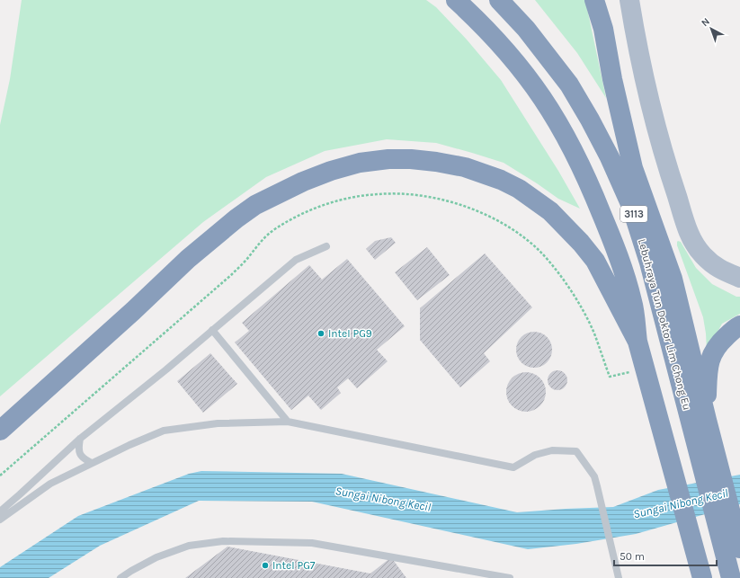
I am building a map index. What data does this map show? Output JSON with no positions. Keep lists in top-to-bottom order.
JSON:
{
  "streets": {
    "highway": ["3113", "Lebuhraya Tun Doktor Lim Chong Eu"]
  },
  "water": ["Sungai Nibong Kecil"],
  "places": ["Intel PG9", "Intel PG7"],
  "scale_bar": "50 m",
  "north": "top left"
}
